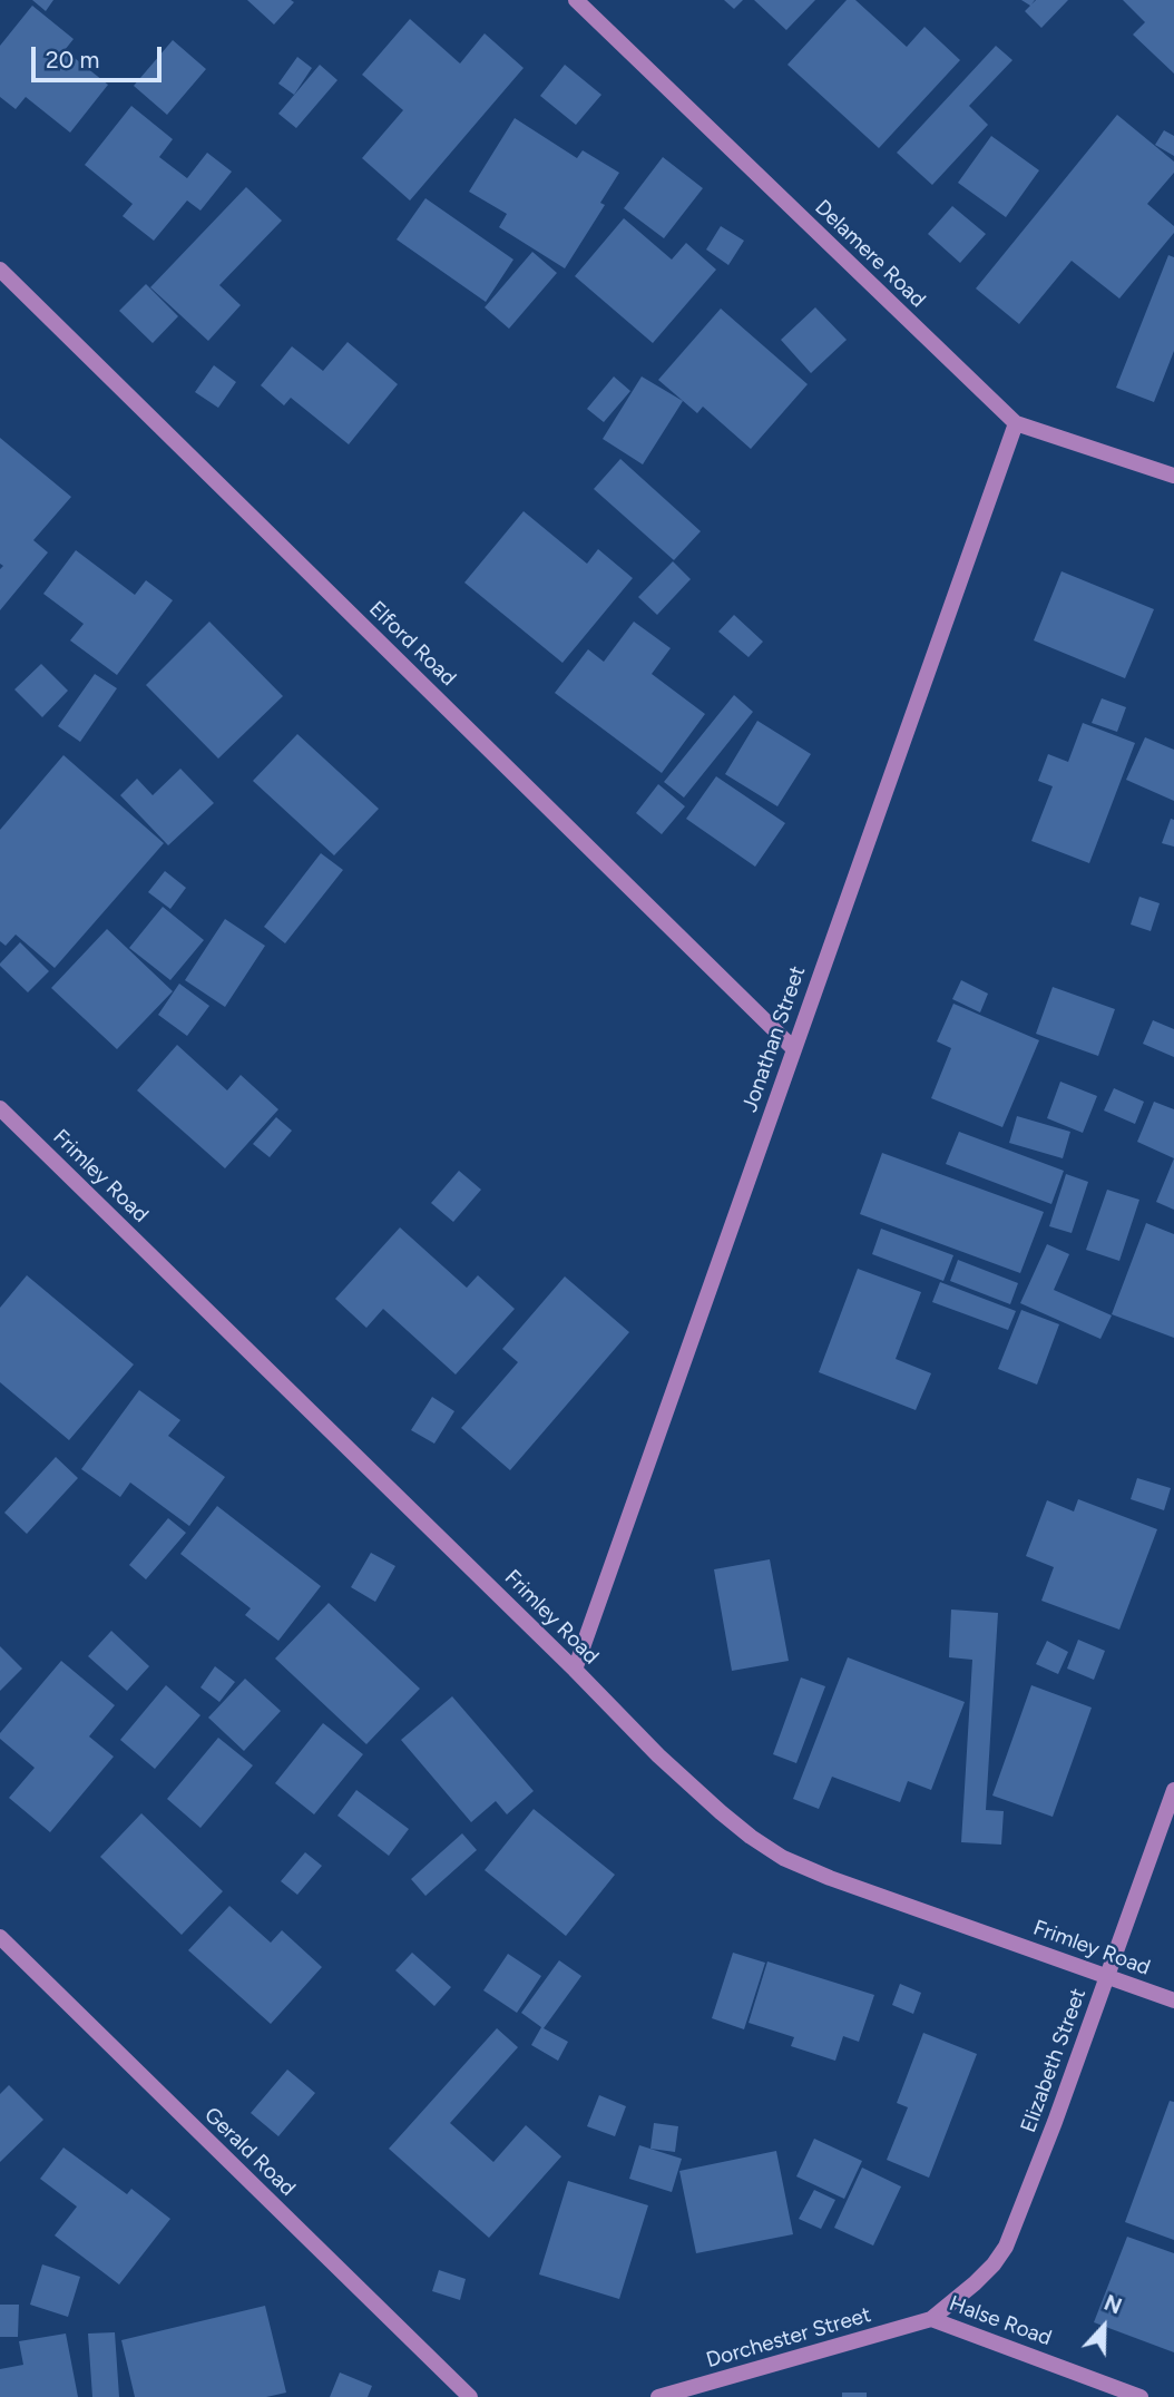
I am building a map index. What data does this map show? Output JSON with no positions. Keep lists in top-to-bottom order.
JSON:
{
  "streets": {
    "street": [
      "Delamere Road",
      "Elford Road",
      "Jonathan Street",
      "Frimley Road",
      "Elizabeth Street",
      "Gerald Road",
      "Halse Road",
      "Dorchester Street"
    ]
  },
  "crossings": [
    ["Delamere Road", "Jonathan Street"],
    ["Elford Road", "Jonathan Street"],
    ["Jonathan Street", "Frimley Road"],
    ["Frimley Road", "Elizabeth Street"],
    ["Elizabeth Street", "Halse Road"],
    ["Elizabeth Street", "Dorchester Street"],
    ["Halse Road", "Dorchester Street"]
  ],
  "scale_bar": "20 m",
  "north": "top"
}
